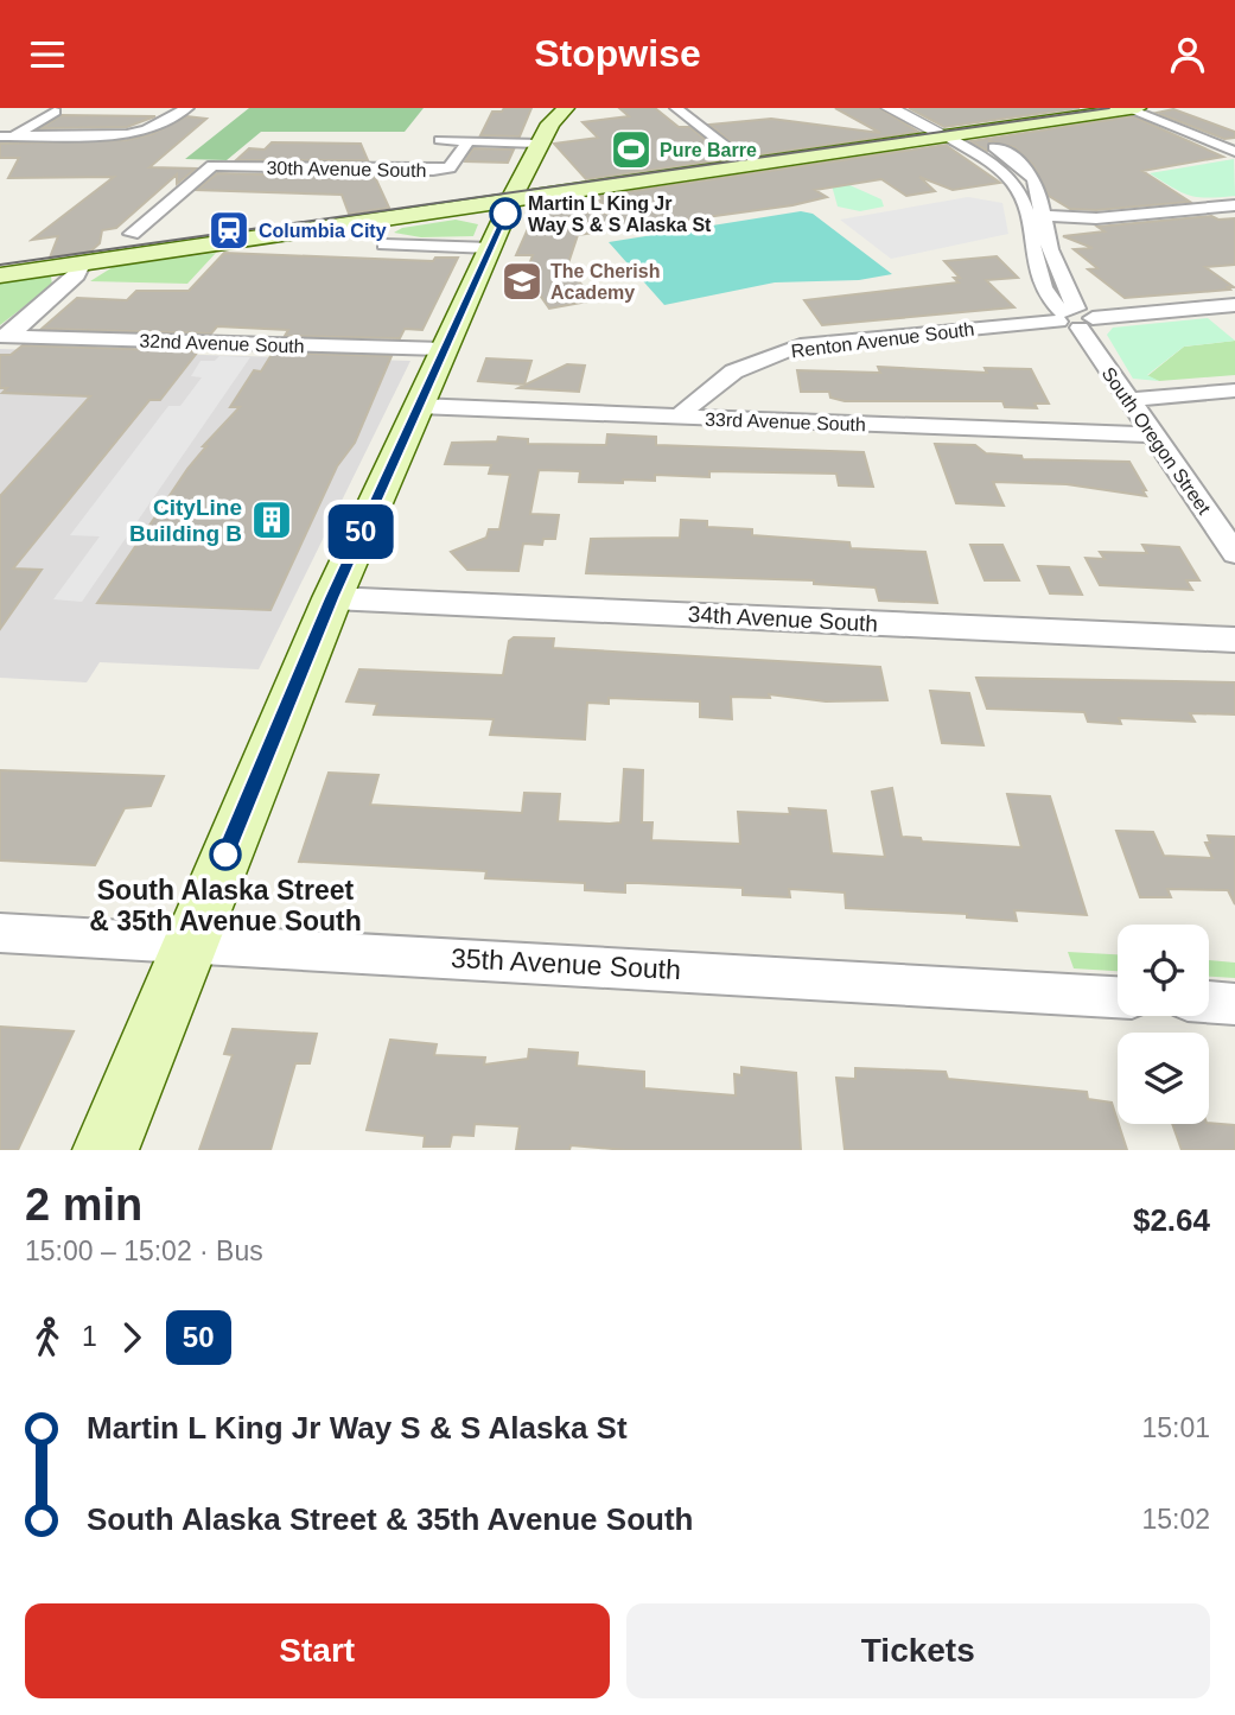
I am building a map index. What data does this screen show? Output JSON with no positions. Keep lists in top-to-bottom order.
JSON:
{
  "streets": {
    "street": [
      "30th Avenue South",
      "Renton Avenue South",
      "32nd Avenue South",
      "33rd Avenue South",
      "South Oregon Street",
      "34th Avenue South",
      "35th Avenue South"
    ]
  },
  "crossings": [
    ["Renton Avenue South", "33rd Avenue South"],
    ["Renton Avenue South", "South Oregon Street"],
    ["33rd Avenue South", "South Oregon Street"]
  ],
  "places": {
    "sports": ["Pure Barre"],
    "other": ["Martin L King Jr Way S & S Alaska St", "South Alaska Street & 35th Avenue South"],
    "station": ["Columbia City"],
    "school or university": ["The Cherish Academy"],
    "building": ["CityLine Building B"]
  },
  "lines": ["bus line 50"],
  "page": {
    "header": "Stopwise",
    "on_map": "50",
    "heading": ["2 min", "15:00 – 15:02 · Bus", "$2.64"],
    "legs": ["1", "50"],
    "list": [
      {
        "name": "Martin L King Jr Way S & S Alaska St",
        "value": "15:01"
      },
      {
        "name": "South Alaska Street & 35th Avenue South",
        "value": "15:02"
      }
    ],
    "buttons": ["Start", "Tickets"]
  }
}
